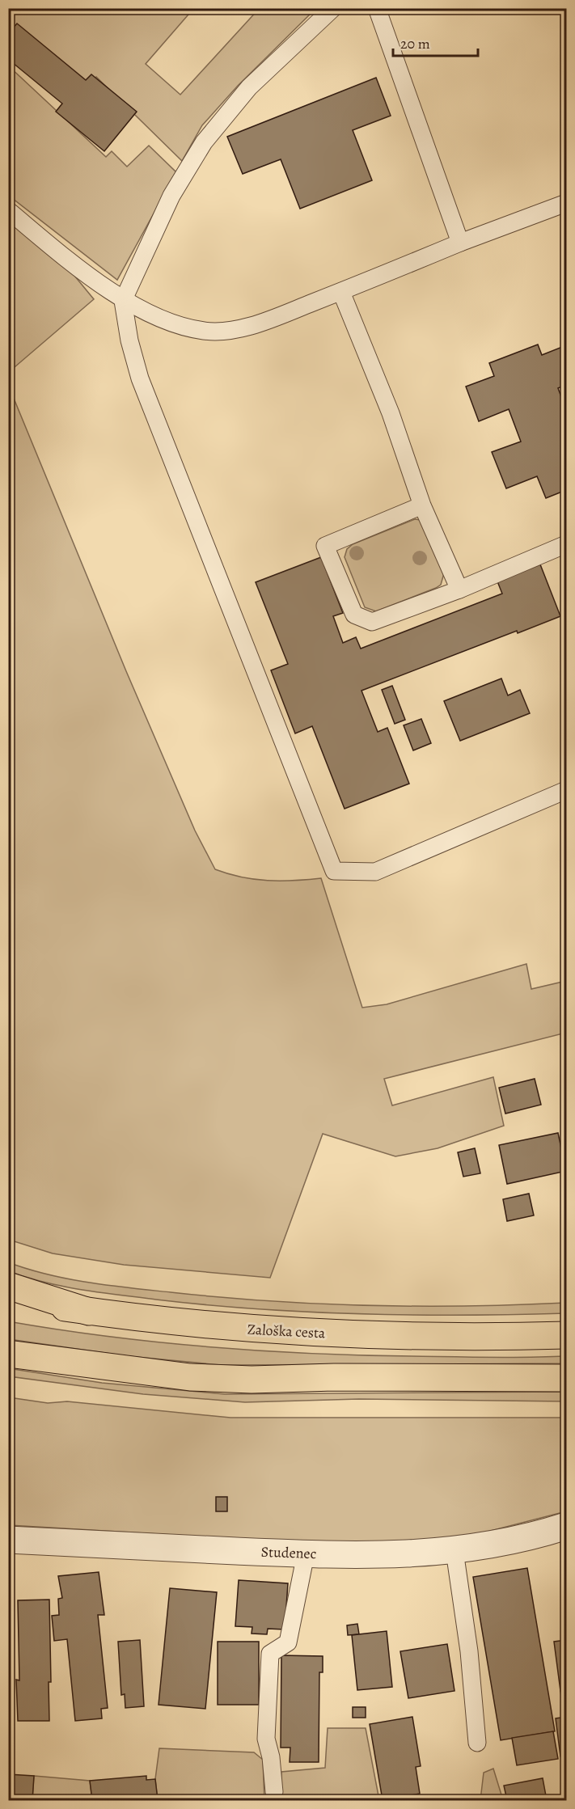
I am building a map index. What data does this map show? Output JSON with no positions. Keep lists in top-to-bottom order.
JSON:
{
  "streets": {
    "main road": ["Zaloška cesta"],
    "street": ["Studenec"]
  },
  "scale_bar": "20 m"
}
